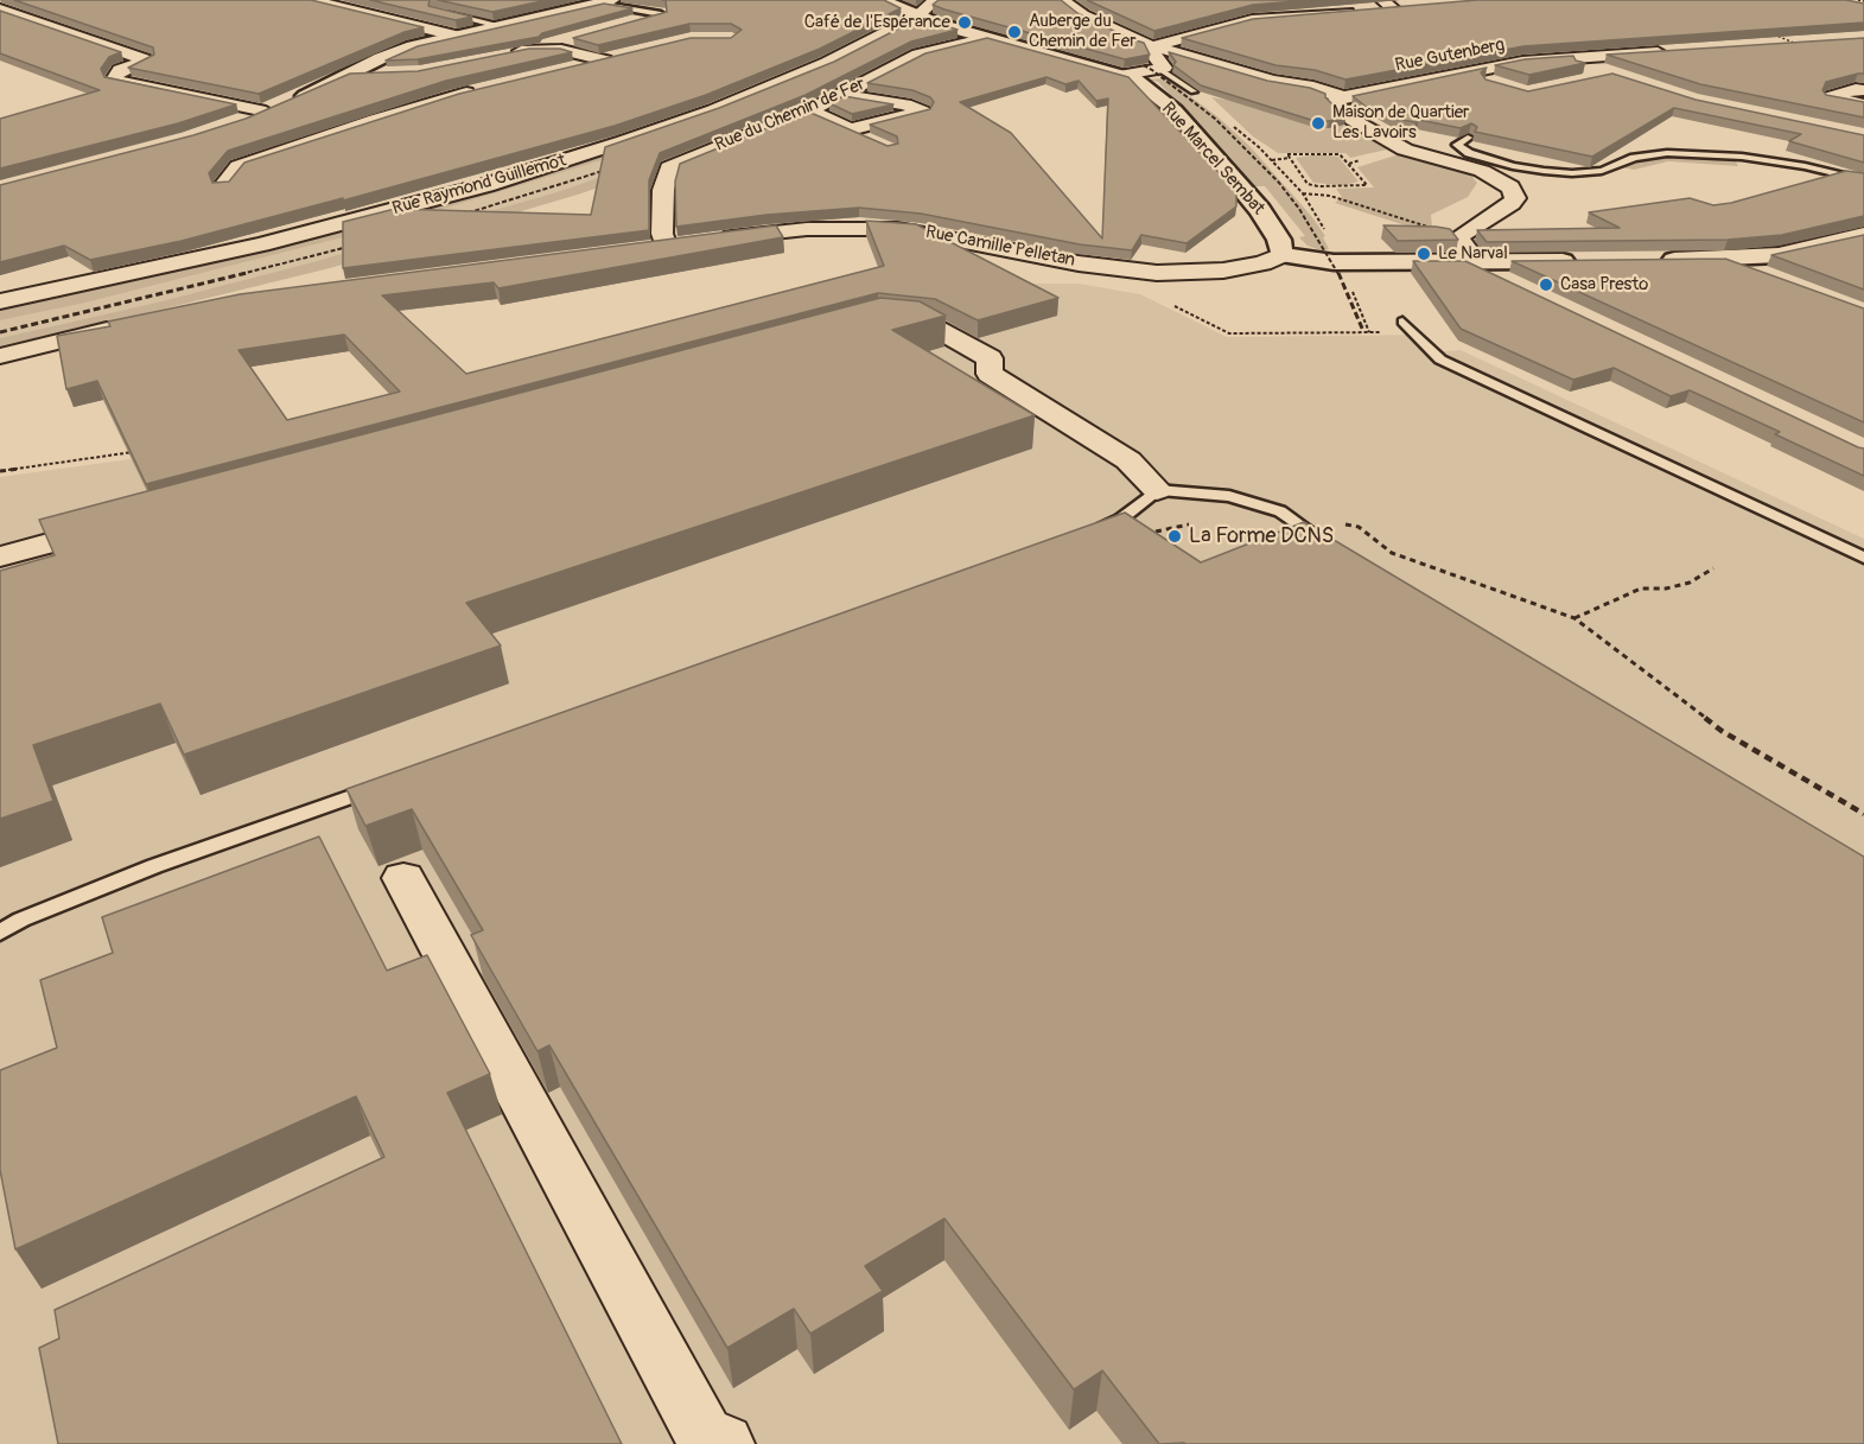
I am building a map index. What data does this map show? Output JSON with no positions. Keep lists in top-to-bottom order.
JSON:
{
  "streets": {
    "street": [
      "Rue Gutenberg",
      "Rue du Chemin de Fer",
      "Rue Marcel Sembat",
      "Rue Raymond Guillemot",
      "Rue Camille Pelletan"
    ]
  },
  "crossings": [
    ["Rue du Chemin de Fer", "Rue Marcel Sembat"],
    ["Rue du Chemin de Fer", "Rue Camille Pelletan"],
    ["Rue Marcel Sembat", "Rue Raymond Guillemot"],
    ["Rue Marcel Sembat", "Rue Camille Pelletan"]
  ],
  "places": [
    "Café de l'Espérance",
    "Auberge du Chemin de Fer",
    "Maison de Quartier Les Lavoirs",
    "Le Narval",
    "Casa Presto",
    "La Forme DCNS"
  ]
}
